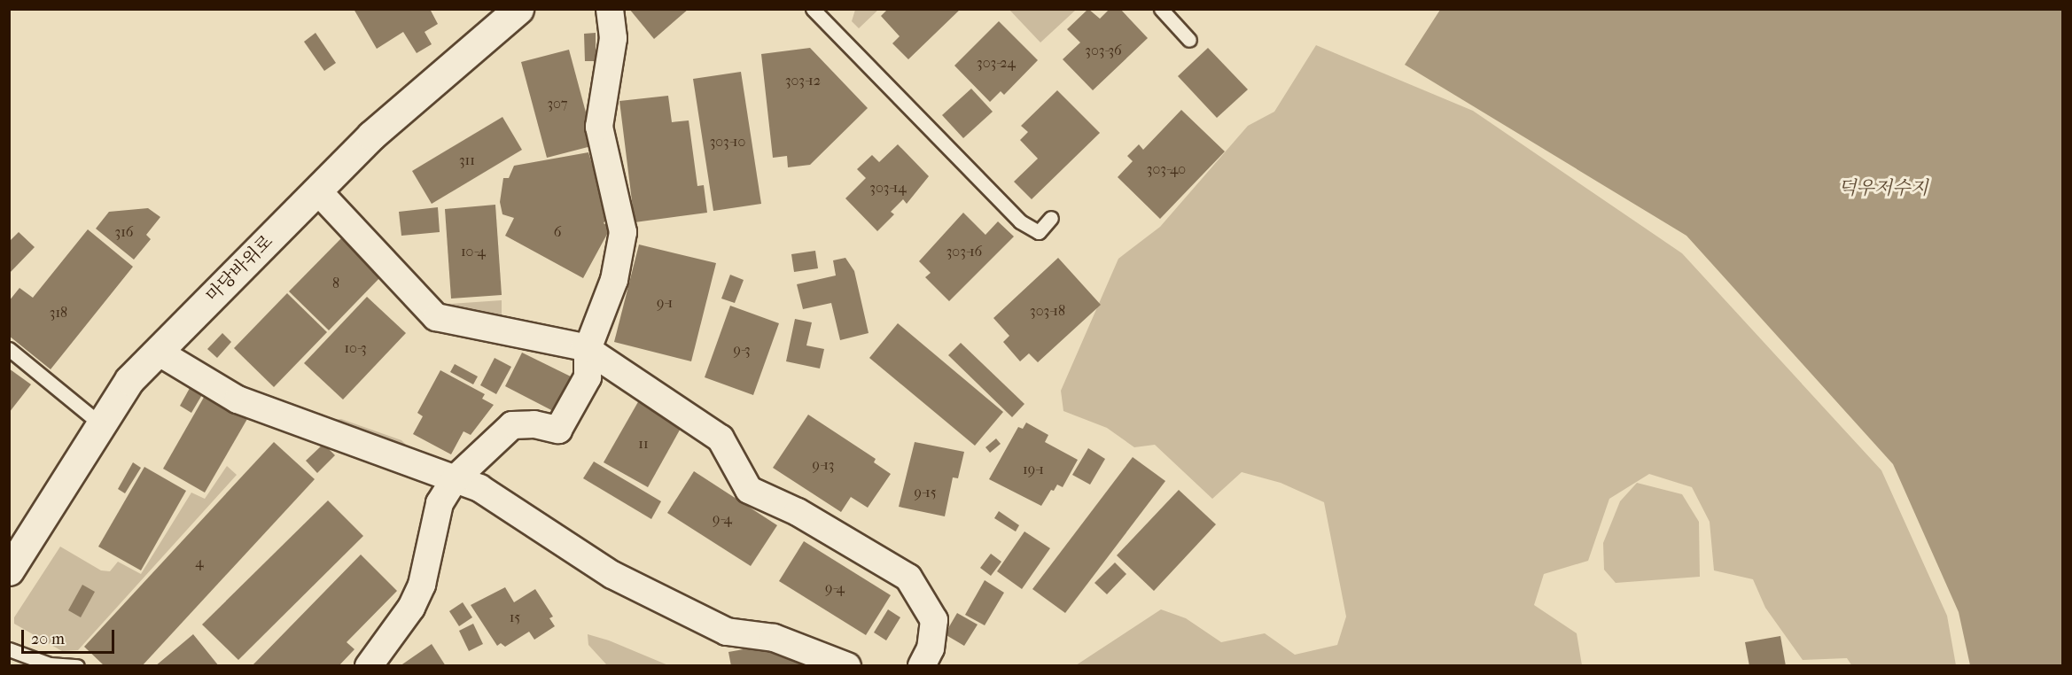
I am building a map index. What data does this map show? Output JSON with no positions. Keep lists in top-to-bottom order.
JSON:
{
  "streets": {
    "main road": ["마당바위로"]
  },
  "water": ["덕우저수지"],
  "house_numbers": [
    "303-36",
    "303-24",
    "303-12",
    "307",
    "303-10",
    "311",
    "303-40",
    "303-14",
    "316",
    "6",
    "10-4",
    "303-16",
    "8",
    "9-1",
    "303-18",
    "318",
    "10-3",
    "9-3",
    "11",
    "9-13",
    "19-1",
    "9-15",
    "9-4",
    "4",
    "9-4",
    "15"
  ],
  "scale_bar": "20 m"
}
